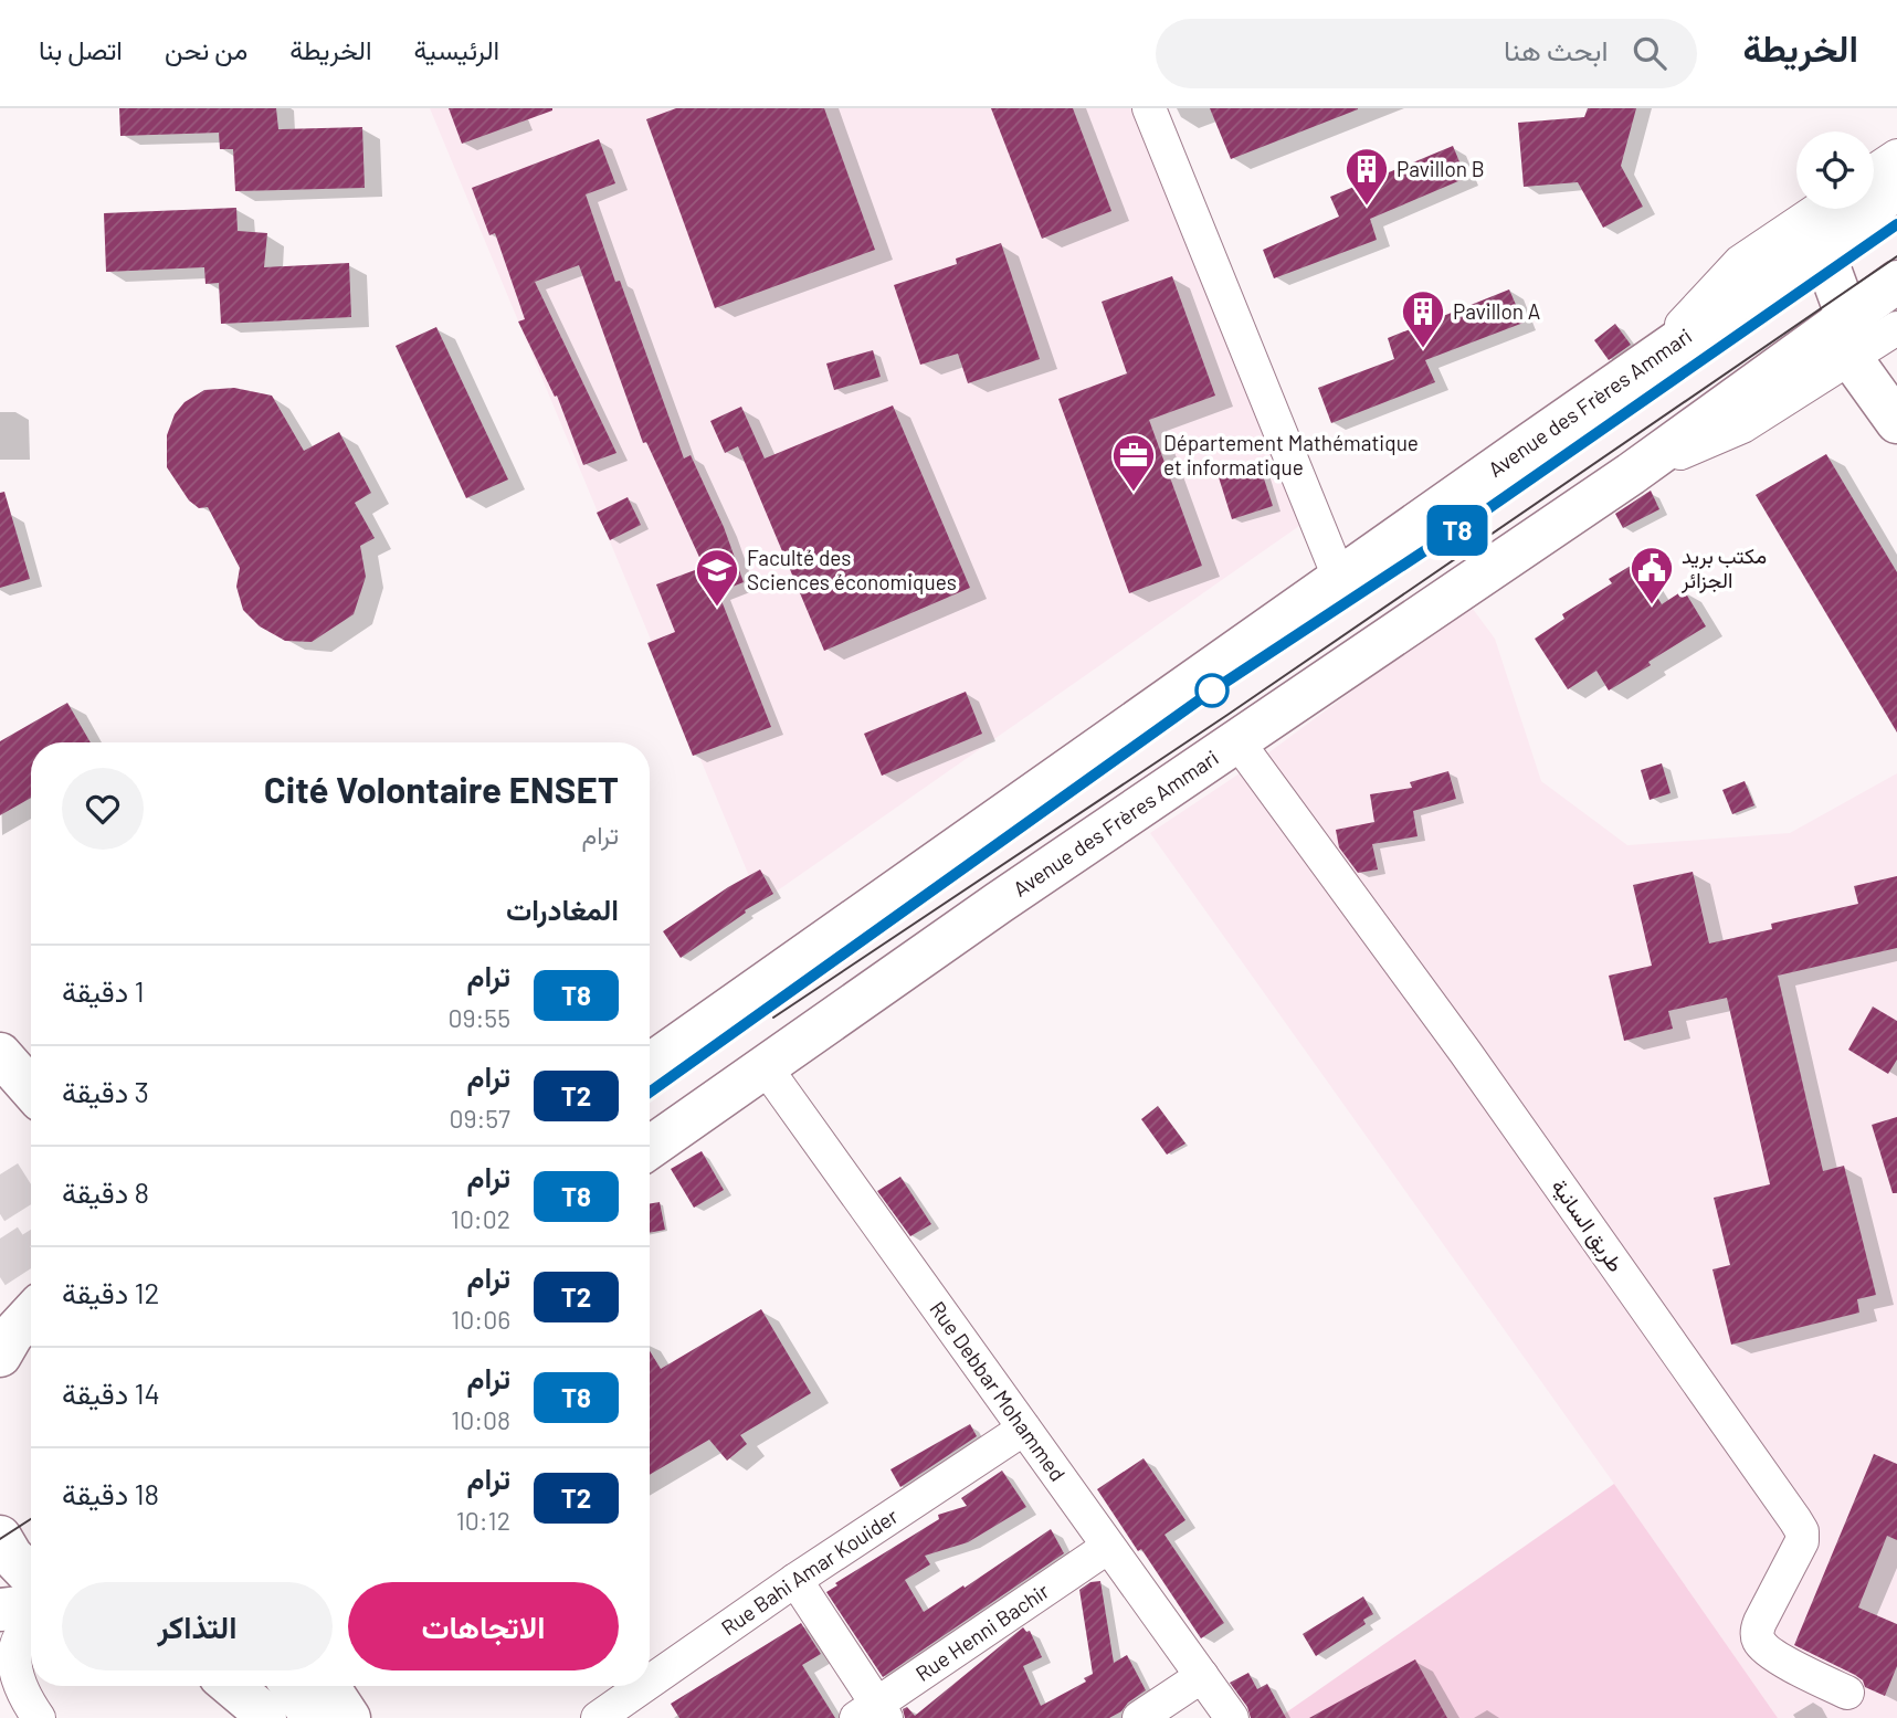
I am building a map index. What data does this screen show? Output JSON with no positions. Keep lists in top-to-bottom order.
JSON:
{
  "streets": {
    "main road": ["Avenue des Frères Ammari"],
    "street": [
      "طريق السانية",
      "Rue Debbar Mohammed",
      "Rue Bahi Amar Kouider",
      "Rue Henni Bachir"
    ]
  },
  "crossings": [
    ["Avenue des Frères Ammari", "طريق السانية"],
    ["Avenue des Frères Ammari", "Rue Debbar Mohammed"],
    ["Rue Debbar Mohammed", "Rue Bahi Amar Kouider"],
    ["Rue Debbar Mohammed", "Rue Henni Bachir"]
  ],
  "places": {
    "building": ["Pavillon B", "Pavillon A"],
    "office": ["Département Mathématique et informatique"],
    "public building": ["مكتب بريد الجزائر"],
    "school or university": ["Faculté des Sciences économiques"]
  },
  "lines": ["tram line T8"],
  "page": {
    "header": "الخريطة",
    "search": "ابحث هنا",
    "nav": [
      "الرئيسية",
      "الخريطة",
      "من نحن",
      "اتصل بنا"
    ],
    "on_map": "T8",
    "heading": [
      ["Cité Volontaire ENSET", "ترام"],
      "المغادرات"
    ],
    "list": [
      {
        "mark": "T8",
        "name": "ترام",
        "note": "09:55",
        "value": "1 دقيقة"
      },
      {
        "mark": "T2",
        "name": "ترام",
        "note": "09:57",
        "value": "3 دقيقة"
      },
      {
        "mark": "T8",
        "name": "ترام",
        "note": "10:02",
        "value": "8 دقيقة"
      },
      {
        "mark": "T2",
        "name": "ترام",
        "note": "10:06",
        "value": "12 دقيقة"
      },
      {
        "mark": "T8",
        "name": "ترام",
        "note": "10:08",
        "value": "14 دقيقة"
      },
      {
        "mark": "T2",
        "name": "ترام",
        "note": "10:12",
        "value": "18 دقيقة"
      }
    ],
    "buttons": ["الاتجاهات", "التذاكر"]
  }
}
